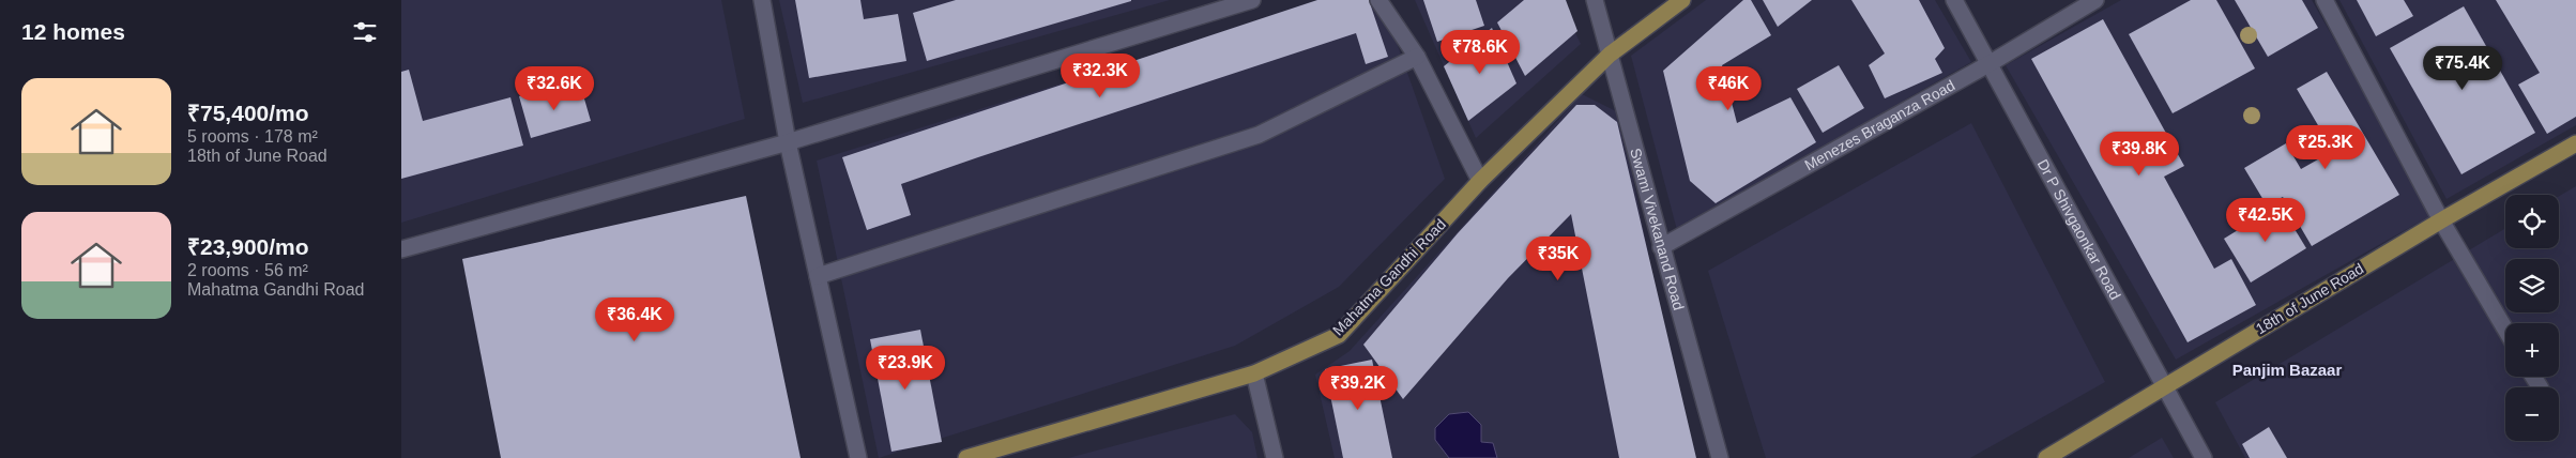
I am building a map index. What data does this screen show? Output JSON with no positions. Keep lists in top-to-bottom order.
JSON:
{
  "streets": {
    "main road": ["Mahatma Gandhi Road", "18th of June Road"],
    "street": ["Menezes Braganza Road", "Swami Vivekanand Road", "Dr P Shivgaonkar Road"]
  },
  "crossings": [
    ["Menezes Braganza Road", "Swami Vivekanand Road"],
    ["Menezes Braganza Road", "Dr P Shivgaonkar Road"],
    ["Swami Vivekanand Road", "Mahatma Gandhi Road"],
    ["Dr P Shivgaonkar Road", "18th of June Road"]
  ],
  "districts": ["Panjim Bazaar"],
  "page": {
    "heading": "12 homes",
    "price": [
      "₹78.6K",
      "₹75.4K",
      "₹32.3K",
      "₹32.6K",
      "₹46K",
      "₹25.3K",
      "₹39.8K",
      "₹42.5K",
      "₹35K",
      "₹36.4K",
      "₹23.9K",
      "₹39.2K"
    ],
    "list": [
      {
        "name": "₹75,400/mo",
        "note": "5 rooms · 178 m² · 18th of June Road"
      },
      {
        "name": "₹23,900/mo",
        "note": "2 rooms · 56 m² · Mahatma Gandhi Road"
      }
    ],
    "map_buttons": ["+", "−"]
  }
}
